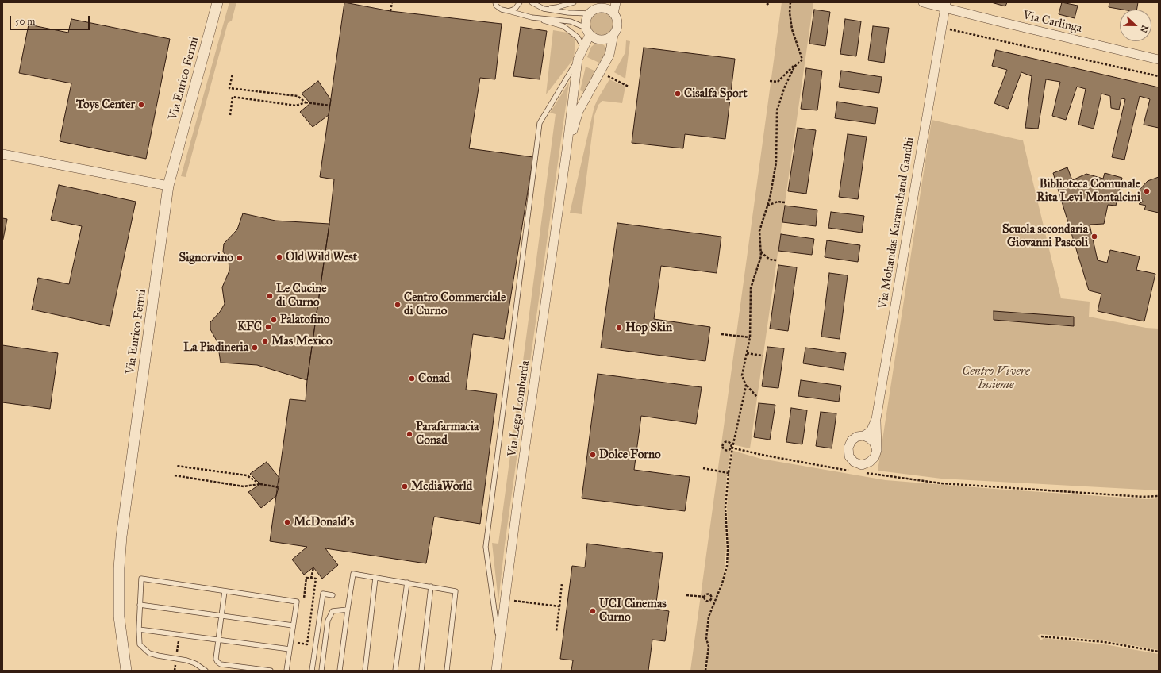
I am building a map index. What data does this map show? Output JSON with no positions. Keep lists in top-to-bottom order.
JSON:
{
  "streets": {
    "street": [
      "Via Carlinga",
      "Via Enrico Fermi",
      "Via Mohandas Karamchand Gandhi",
      "Via Lega Lombarda"
    ]
  },
  "crossings": [
    ["Via Carlinga", "Via Mohandas Karamchand Gandhi"]
  ],
  "parks": ["Centro Vivere Insieme"],
  "places": [
    "Cisalfa Sport",
    "Toys Center",
    "Biblioteca Comunale Rita Levi Montalcini",
    "Scuola secondaria Giovanni Pascoli",
    "Old Wild West",
    "Signorvino",
    "Le Cucine di Curno",
    "Centro Commerciale di Curno",
    "Palatofino",
    "KFC",
    "Hop Skin",
    "Mas Mexico",
    "La Piadineria",
    "Conad",
    "Parafarmacia Conad",
    "Dolce Forno",
    "MediaWorld",
    "McDonald's",
    "UCI Cinemas Curno"
  ],
  "scale_bar": "50 m",
  "north": "right"
}
